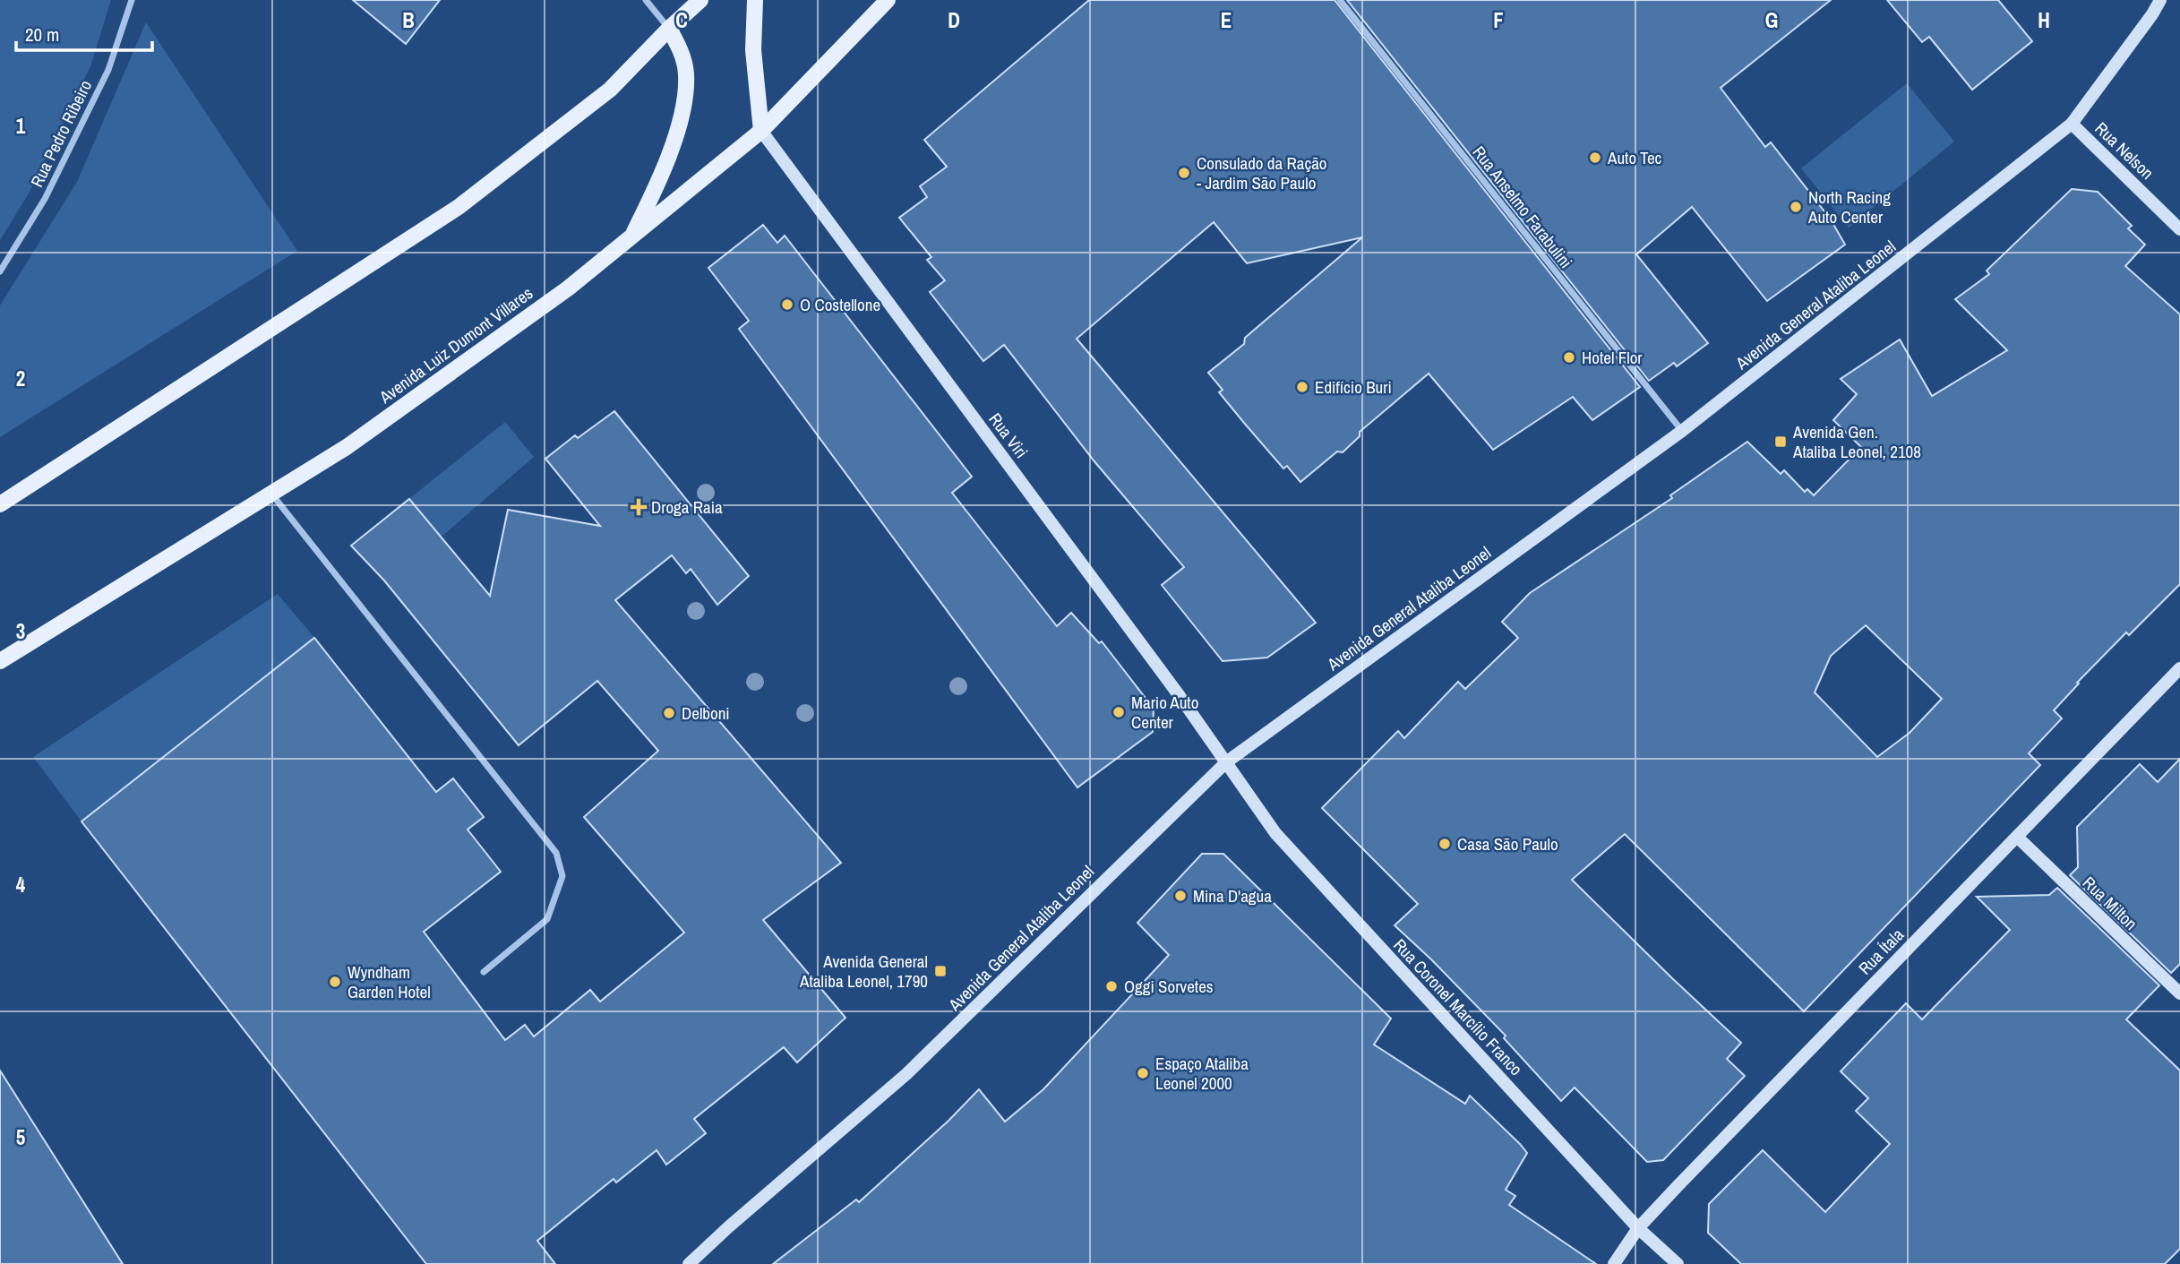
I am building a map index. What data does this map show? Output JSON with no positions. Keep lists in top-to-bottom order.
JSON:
{
  "streets": {
    "main road": [
      "Rua Nelson",
      "Avenida General Ataliba Leonel",
      "Avenida Luiz Dumont Villares",
      "Rua Viri",
      "Rua Milton",
      "Rua Ítala",
      "Rua Coronel Marcílio Franco"
    ],
    "street": ["Rua Pedro Ribeiro", "Rua Anselmo Farabulini"]
  },
  "crossings": [
    ["Rua Nelson", "Avenida General Ataliba Leonel"],
    ["Rua Anselmo Farabulini", "Avenida General Ataliba Leonel"],
    ["Avenida General Ataliba Leonel", "Rua Viri"],
    ["Avenida General Ataliba Leonel", "Rua Coronel Marcílio Franco"],
    ["Avenida Luiz Dumont Villares", "Rua Viri"],
    ["Rua Viri", "Rua Coronel Marcílio Franco"],
    ["Rua Milton", "Rua Ítala"],
    ["Rua Ítala", "Rua Coronel Marcílio Franco"]
  ],
  "places": {
    "other": [
      "Auto Tec",
      "Consulado da Ração - Jardim São Paulo",
      "North Racing Auto Center",
      "O Costellone",
      "Hotel Flor",
      "Edifício Buri",
      "Mario Auto Center",
      "Delboni",
      "Casa São Paulo",
      "Mina D'agua",
      "Wyndham Garden Hotel",
      "Oggi Sorvetes",
      "Espaço Ataliba Leonel 2000"
    ],
    "transit": ["Avenida Gen. Ataliba Leonel, 2108", "Avenida General Ataliba Leonel, 1790"],
    "health": ["Droga Raia"]
  },
  "scale_bar": "20 m",
  "grid": {
    "columns": [
      "B",
      "C",
      "D",
      "E",
      "F",
      "G",
      "H"
    ],
    "rows": [
      "1",
      "2",
      "3",
      "4",
      "5"
    ]
  }
}
